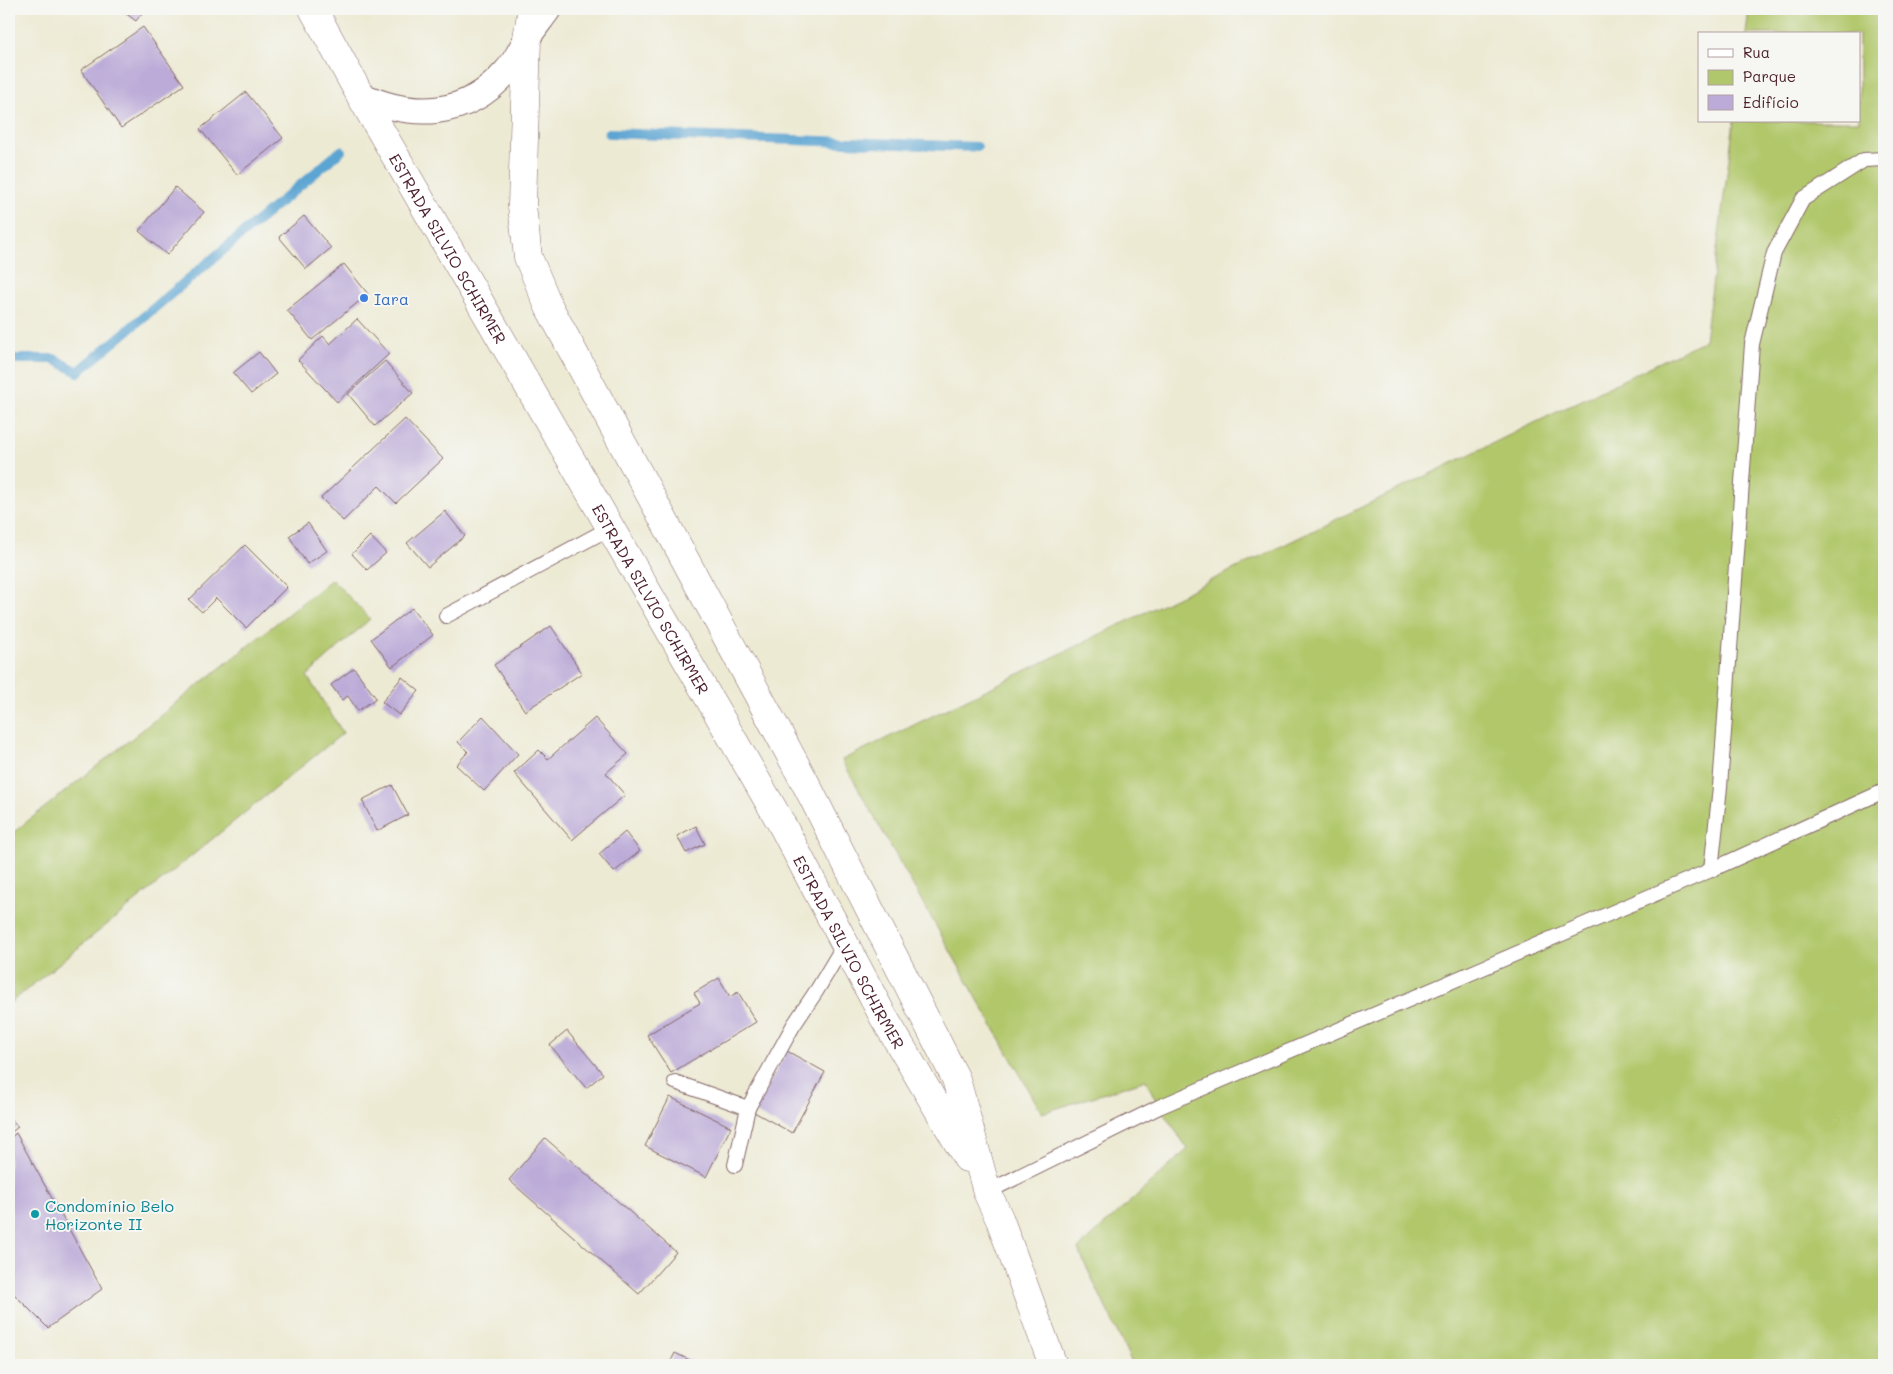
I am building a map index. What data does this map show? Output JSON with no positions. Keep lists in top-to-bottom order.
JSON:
{
  "streets": {
    "street": ["ESTRADA SILVIO SCHIRMER"]
  },
  "places": ["Iara", "Condomínio Belo Horizonte II"],
  "legend": ["Rua", "Parque", "Edifício"]
}
